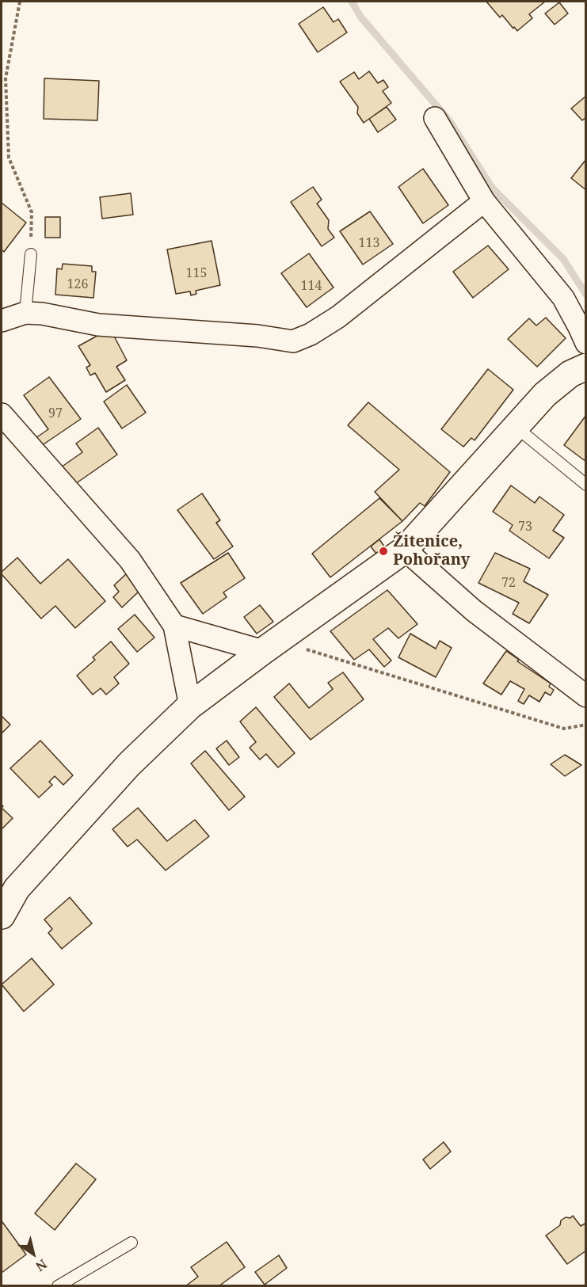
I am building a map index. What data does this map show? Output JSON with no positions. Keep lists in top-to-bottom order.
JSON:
{
  "places": ["Žitenice, Pohořany"],
  "house_numbers": [
    "113",
    "115",
    "126",
    "114",
    "97",
    "73",
    "72"
  ],
  "north": "bottom right"
}
